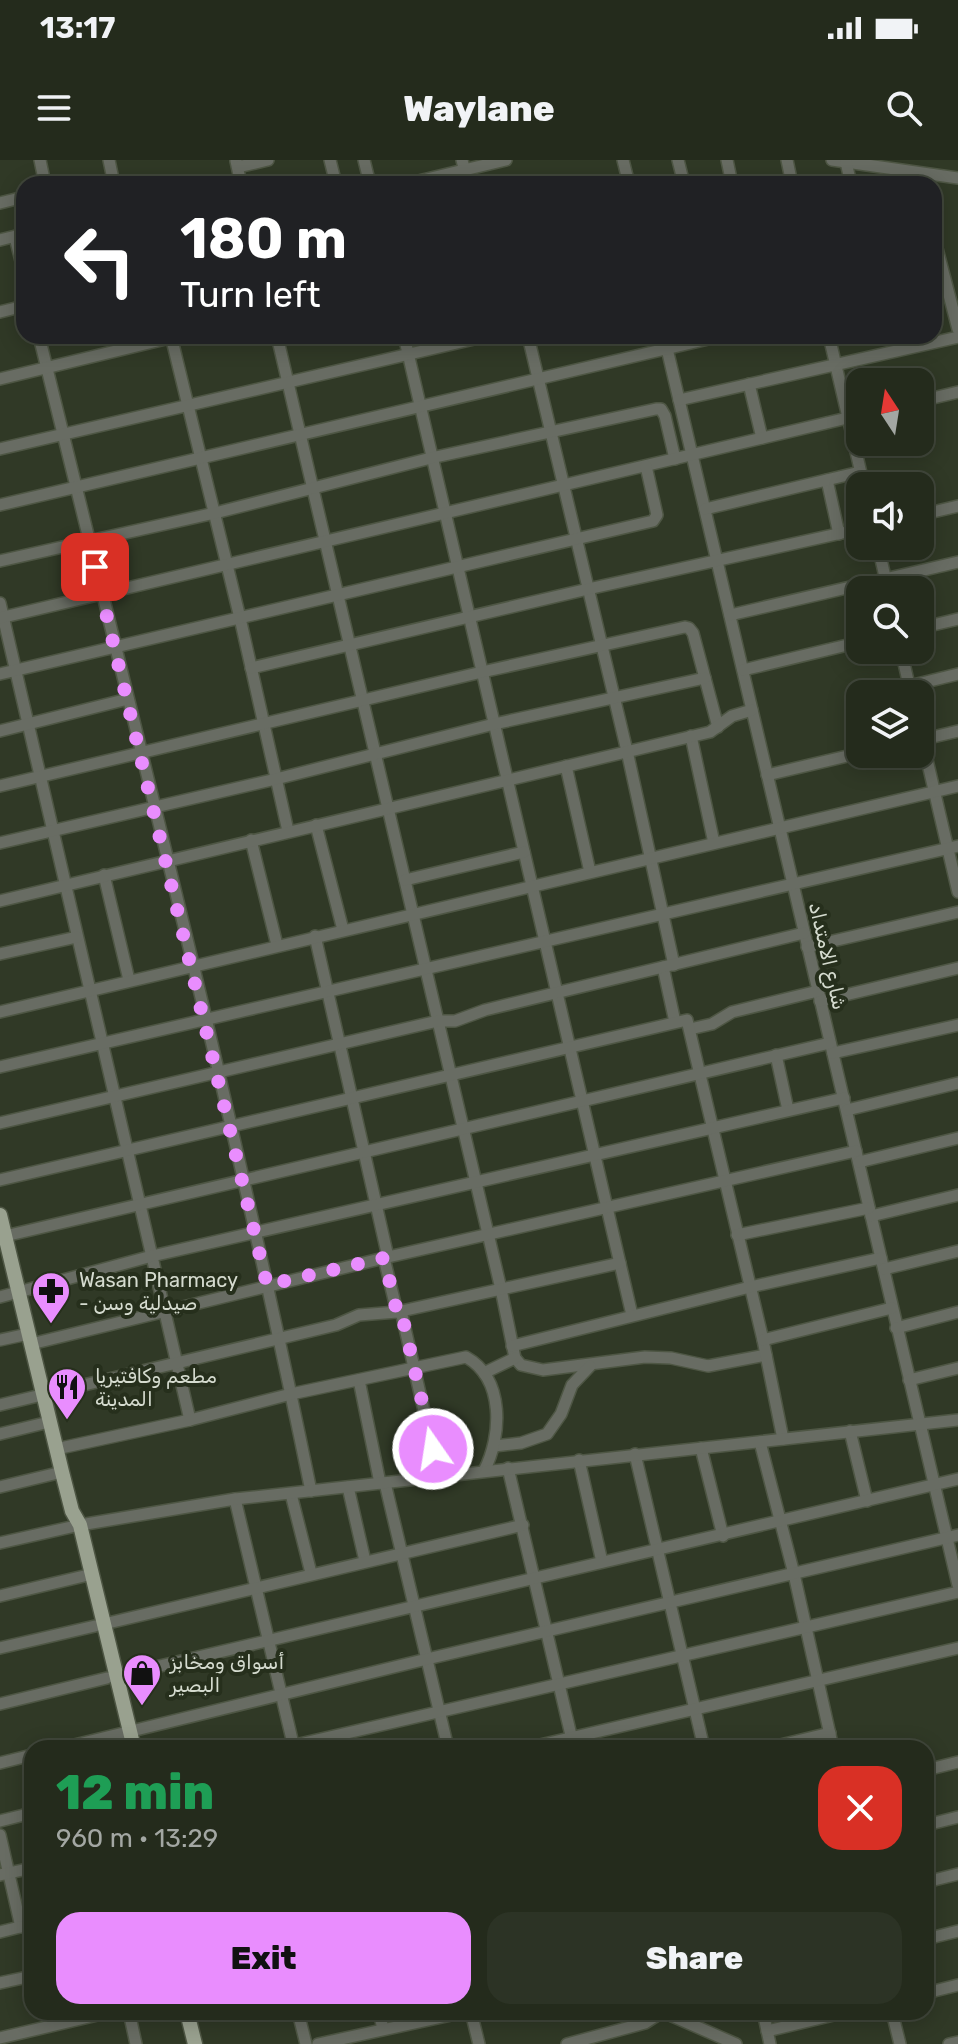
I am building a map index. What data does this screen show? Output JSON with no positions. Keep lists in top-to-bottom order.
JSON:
{
  "streets": {
    "street": ["شارع الامتداد"]
  },
  "places": {
    "pharmacy": ["Wasan Pharmacy - صيدلية وسن"],
    "restaurant": ["مطعم وكافتيريا المدينة"],
    "shop": ["أسواق ومخابز البصير"]
  },
  "north": "top",
  "page": {
    "status": "13:17",
    "header": "Waylane",
    "turn": ["180 m", "Turn left"],
    "heading": ["12 min", "960 m · 13:29"],
    "buttons": ["Exit", "Share"]
  }
}
